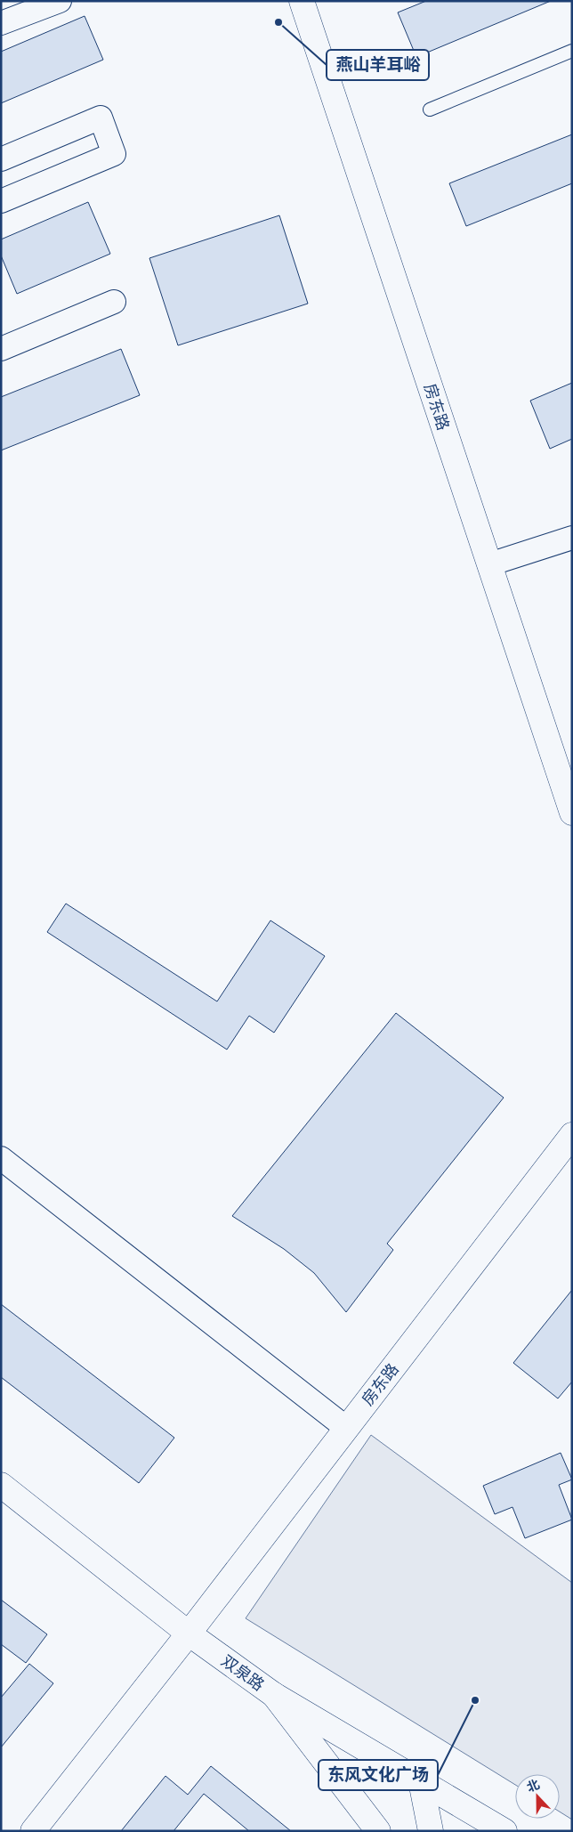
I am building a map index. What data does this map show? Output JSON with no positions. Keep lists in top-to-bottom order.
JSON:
{
  "streets": {
    "main road": ["房东路", "双泉路"]
  },
  "crossings": [
    ["房东路", "双泉路"]
  ],
  "places": ["燕山羊耳峪", "东风文化广场"],
  "north": "top"
}
